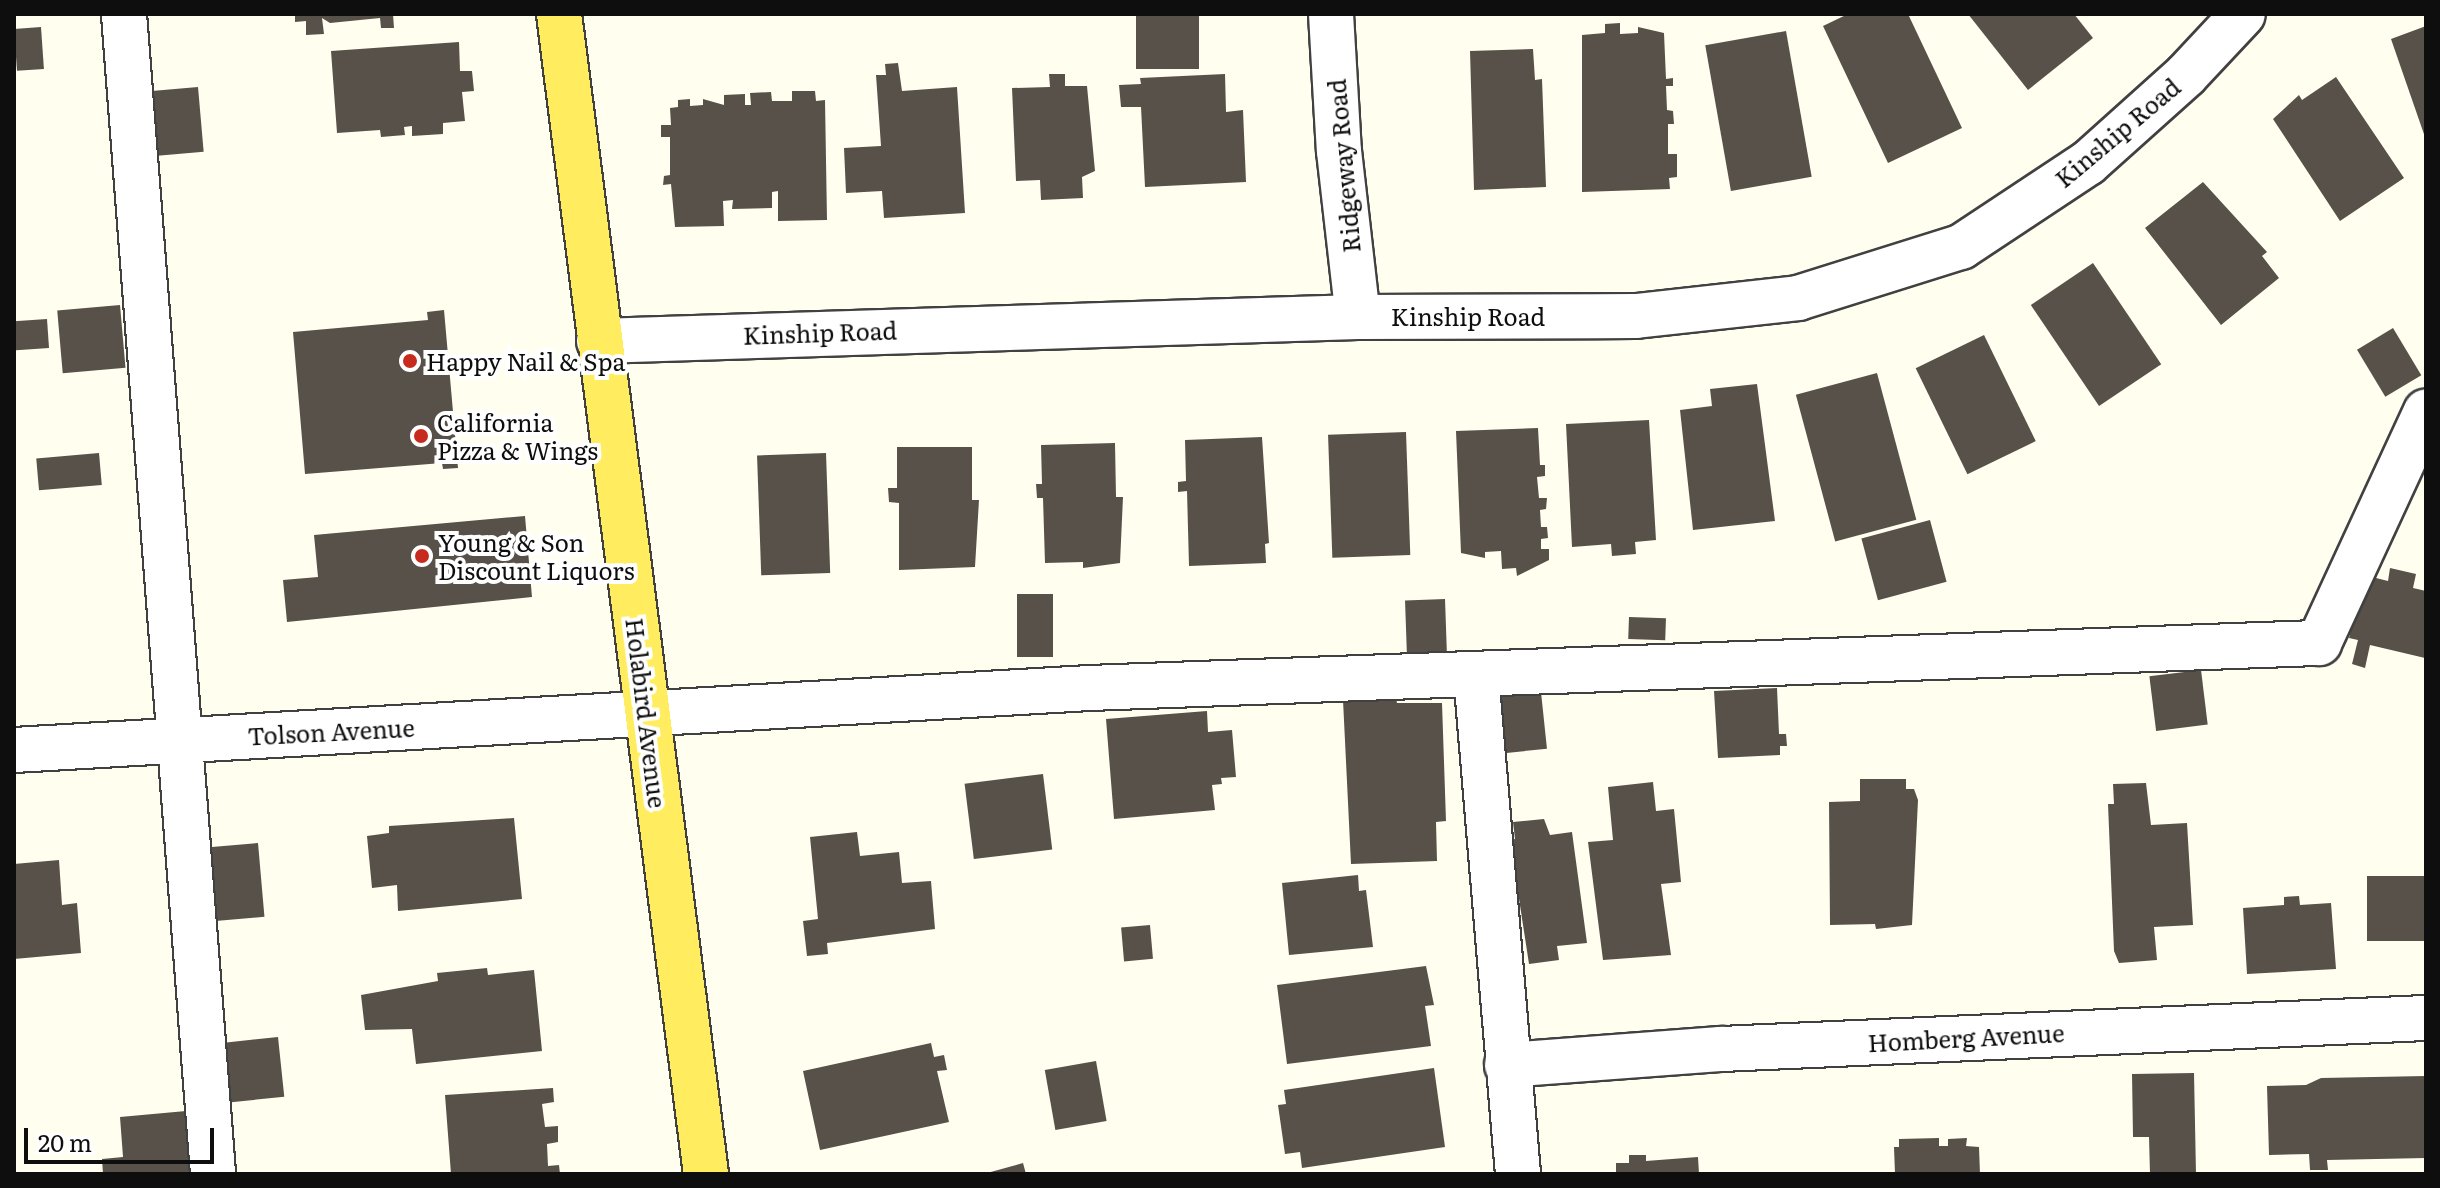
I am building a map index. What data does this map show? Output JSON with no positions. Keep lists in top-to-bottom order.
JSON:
{
  "streets": {
    "main road": ["Holabird Avenue"],
    "street": [
      "Kinship Road",
      "Ridgeway Road",
      "Tolson Avenue",
      "Homberg Avenue"
    ]
  },
  "crossings": [
    ["Kinship Road", "Ridgeway Road"],
    ["Kinship Road", "Holabird Avenue"],
    ["Holabird Avenue", "Tolson Avenue"]
  ],
  "places": ["Happy Nail & Spa", "California Pizza & Wings", "Young & Son Discount Liquors"],
  "scale_bar": "20 m"
}
